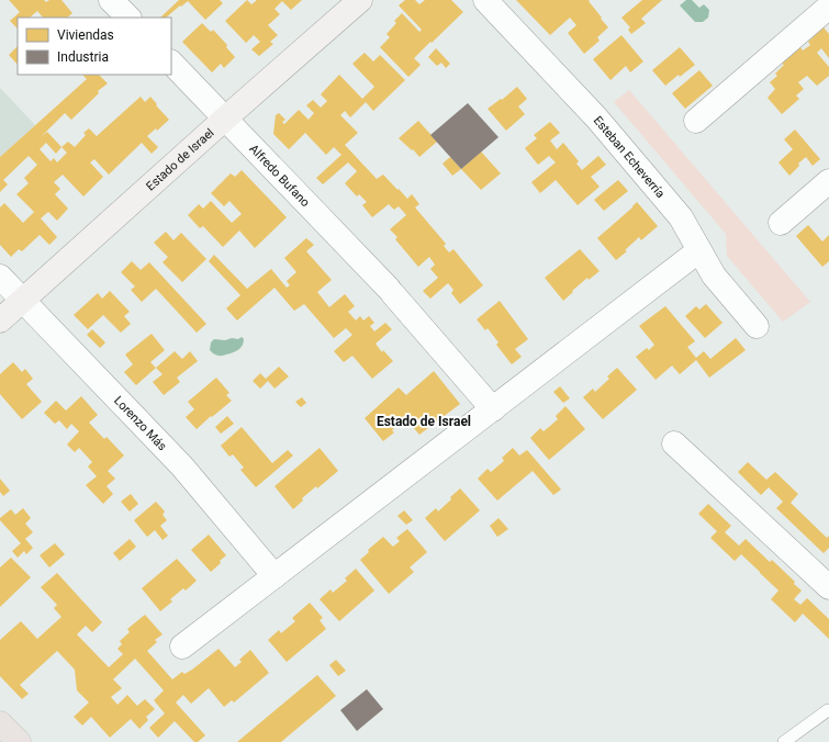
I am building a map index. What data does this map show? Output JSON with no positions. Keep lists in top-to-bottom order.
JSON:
{
  "streets": {
    "street": [
      "Esteban Echeverría",
      "Estado de Israel",
      "Alfredo Bufano",
      "Lorenzo Más"
    ]
  },
  "crossings": [
    ["Estado de Israel", "Alfredo Bufano"],
    ["Estado de Israel", "Lorenzo Más"]
  ],
  "districts": ["Estado de Israel"],
  "legend": ["Viviendas", "Industria"]
}
